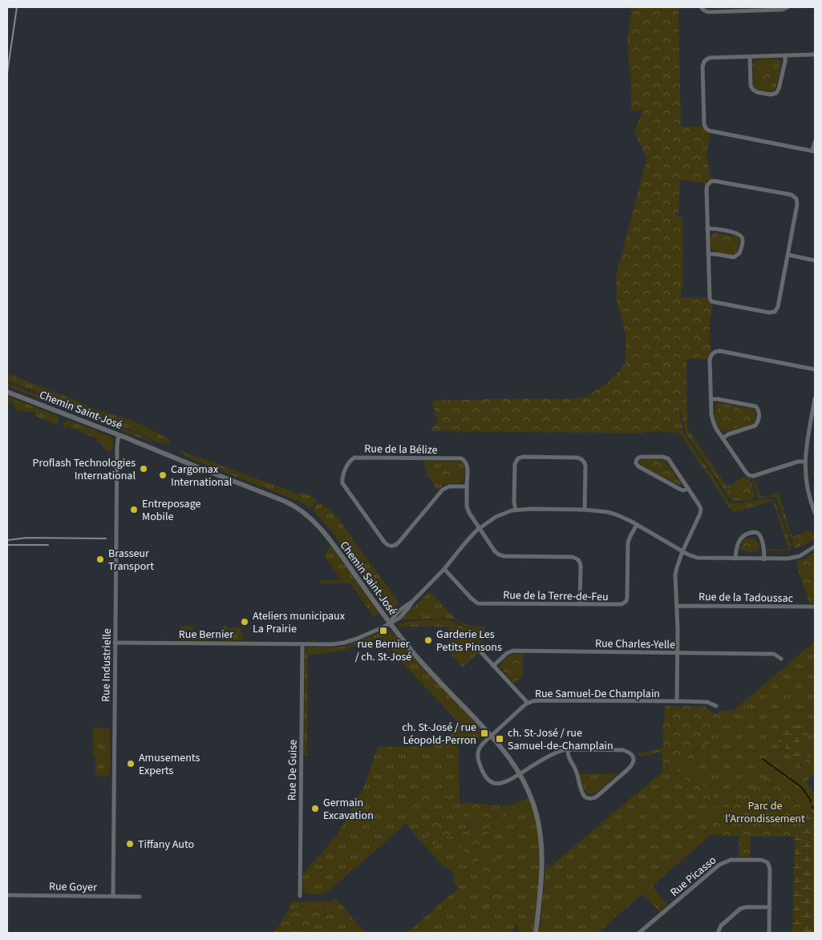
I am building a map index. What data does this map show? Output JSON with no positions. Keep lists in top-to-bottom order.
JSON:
{
  "streets": {
    "street": [
      "Chemin Saint-José",
      "Rue de la Bélize",
      "Rue de la Terre-de-Feu",
      "Rue de la Tadoussac",
      "Rue Bernier",
      "Rue Charles-Yelle",
      "Rue Industrielle",
      "Rue Samuel-De Champlain",
      "Rue De Guise",
      "Rue Picasso",
      "Rue Goyer"
    ]
  },
  "crossings": [
    ["Chemin Saint-José", "Rue Bernier"],
    ["Chemin Saint-José", "Rue Industrielle"],
    ["Chemin Saint-José", "Rue Samuel-De Champlain"],
    ["Rue de la Bélize", "Rue de la Terre-de-Feu"],
    ["Rue de la Bélize", "Rue Bernier"],
    ["Rue de la Terre-de-Feu", "Rue Bernier"],
    ["Rue Bernier", "Rue Industrielle"],
    ["Rue Bernier", "Rue De Guise"],
    ["Rue Industrielle", "Rue Goyer"]
  ],
  "parks": ["Parc de l'Arrondissement"],
  "places": {
    "other": [
      "Proflash Technologies International",
      "Cargomax International",
      "Entreposage Mobile",
      "Brasseur Transport",
      "Ateliers municipaux La Prairie",
      "Garderie Les Petits Pinsons",
      "Amusements Experts",
      "Germain Excavation",
      "Tiffany Auto"
    ],
    "transit": ["rue Bernier / ch. St-José", "ch. St-José / rue Léopold-Perron", "ch. St-José / rue Samuel-de-Champlain"]
  }
}
